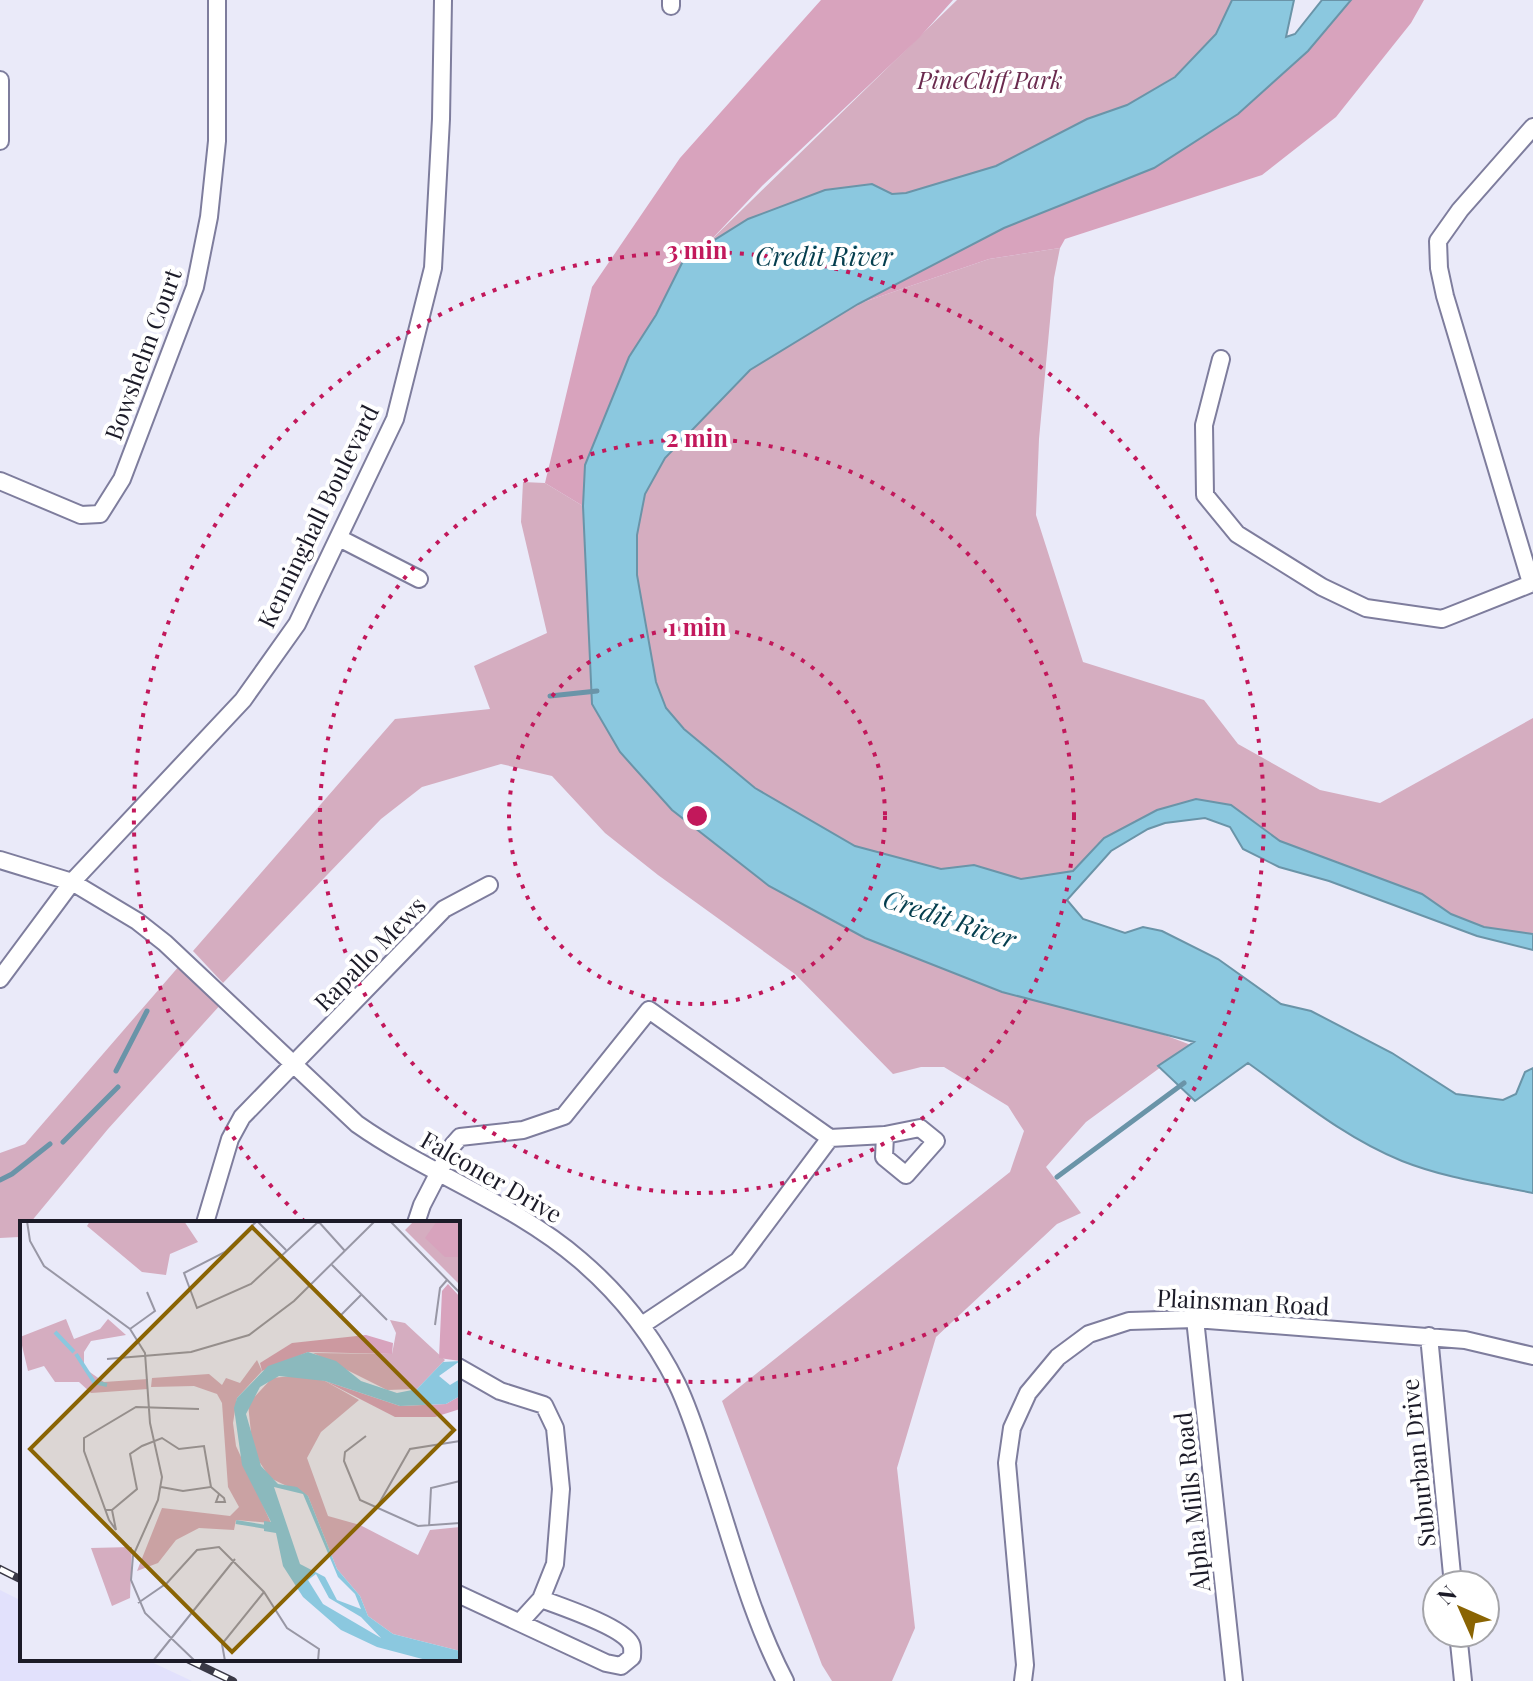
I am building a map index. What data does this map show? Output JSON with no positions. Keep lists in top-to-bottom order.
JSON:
{
  "streets": {
    "street": [
      "Bowshelm Court",
      "Kenninghall Boulevard",
      "Rapallo Mews",
      "Falconer Drive",
      "Plainsman Road",
      "Suburban Drive",
      "Alpha Mills Road"
    ]
  },
  "crossings": [
    ["Kenninghall Boulevard", "Falconer Drive"],
    ["Rapallo Mews", "Falconer Drive"],
    ["Plainsman Road", "Suburban Drive"],
    ["Plainsman Road", "Alpha Mills Road"]
  ],
  "water": ["Credit River"],
  "parks": ["PineCliff Park"],
  "north": "top left",
  "rings": ["3 min", "2 min", "1 min"]
}
